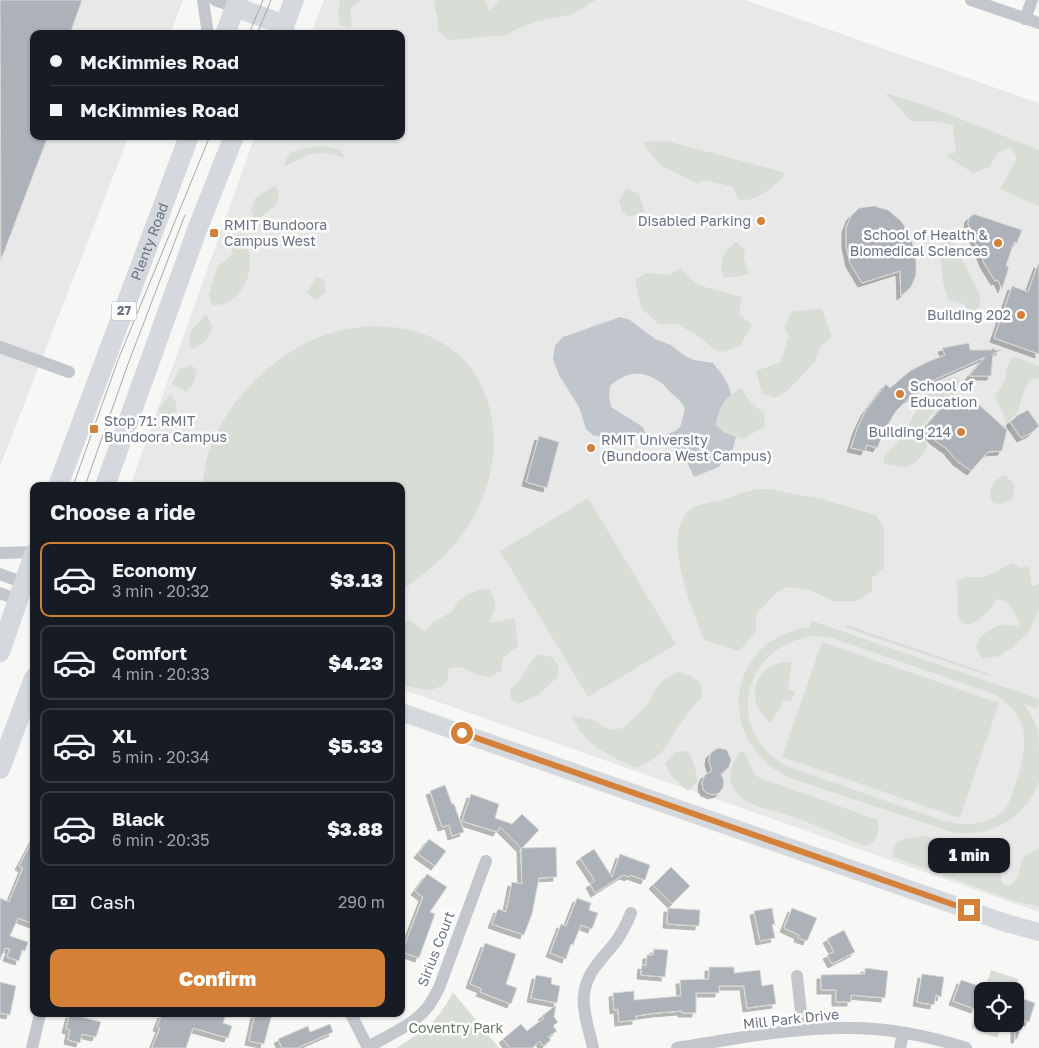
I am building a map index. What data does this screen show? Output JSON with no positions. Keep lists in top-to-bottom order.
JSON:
{
  "streets": {
    "highway": ["Plenty Road", "27"],
    "street": ["Sirius Court", "Mill Park Drive"]
  },
  "parks": ["Coventry Park"],
  "places": {
    "other": [
      "Disabled Parking",
      "School of Health & Biomedical Sciences",
      "Building 202",
      "School of Education",
      "Building 214",
      "RMIT University (Bundoora West Campus)"
    ],
    "transit": ["RMIT Bundoora Campus West", "Stop 71: RMIT Bundoora Campus"]
  },
  "page": {
    "banner": ["McKimmies Road", "McKimmies Road"],
    "heading": "Choose a ride",
    "list": [
      {
        "name": "Economy",
        "note": "3 min · 20:32",
        "value": "$3.13"
      },
      {
        "name": "Comfort",
        "note": "4 min · 20:33",
        "value": "$4.23"
      },
      {
        "name": "XL",
        "note": "5 min · 20:34",
        "value": "$5.33"
      },
      {
        "name": "Black",
        "note": "6 min · 20:35",
        "value": "$3.88"
      }
    ],
    "bubble": "1 min",
    "pay": ["Cash", "290 m"],
    "buttons": "Confirm"
  }
}
